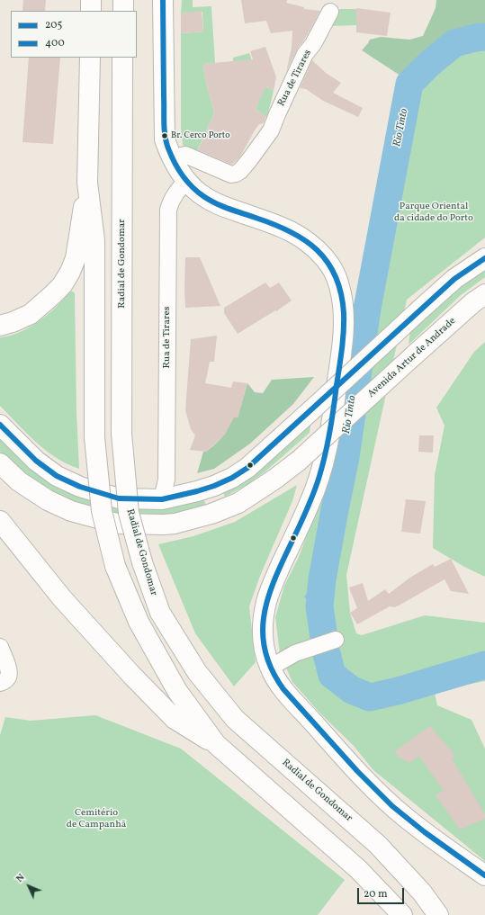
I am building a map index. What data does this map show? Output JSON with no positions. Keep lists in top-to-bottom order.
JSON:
{
  "streets": {
    "main road": ["Radial de Gondomar", "Avenida Artur de Andrade"],
    "street": ["Rua de Tirares"]
  },
  "water": ["Rio Tinto"],
  "parks": ["Parque Oriental da cidade do Porto", "Cemitério de Campanhã"],
  "places": ["Br. Cerco Porto"],
  "lines": ["transit line 205", "transit line 400"],
  "legend": ["205", "400"],
  "scale_bar": "20 m",
  "north": "top left"
}
